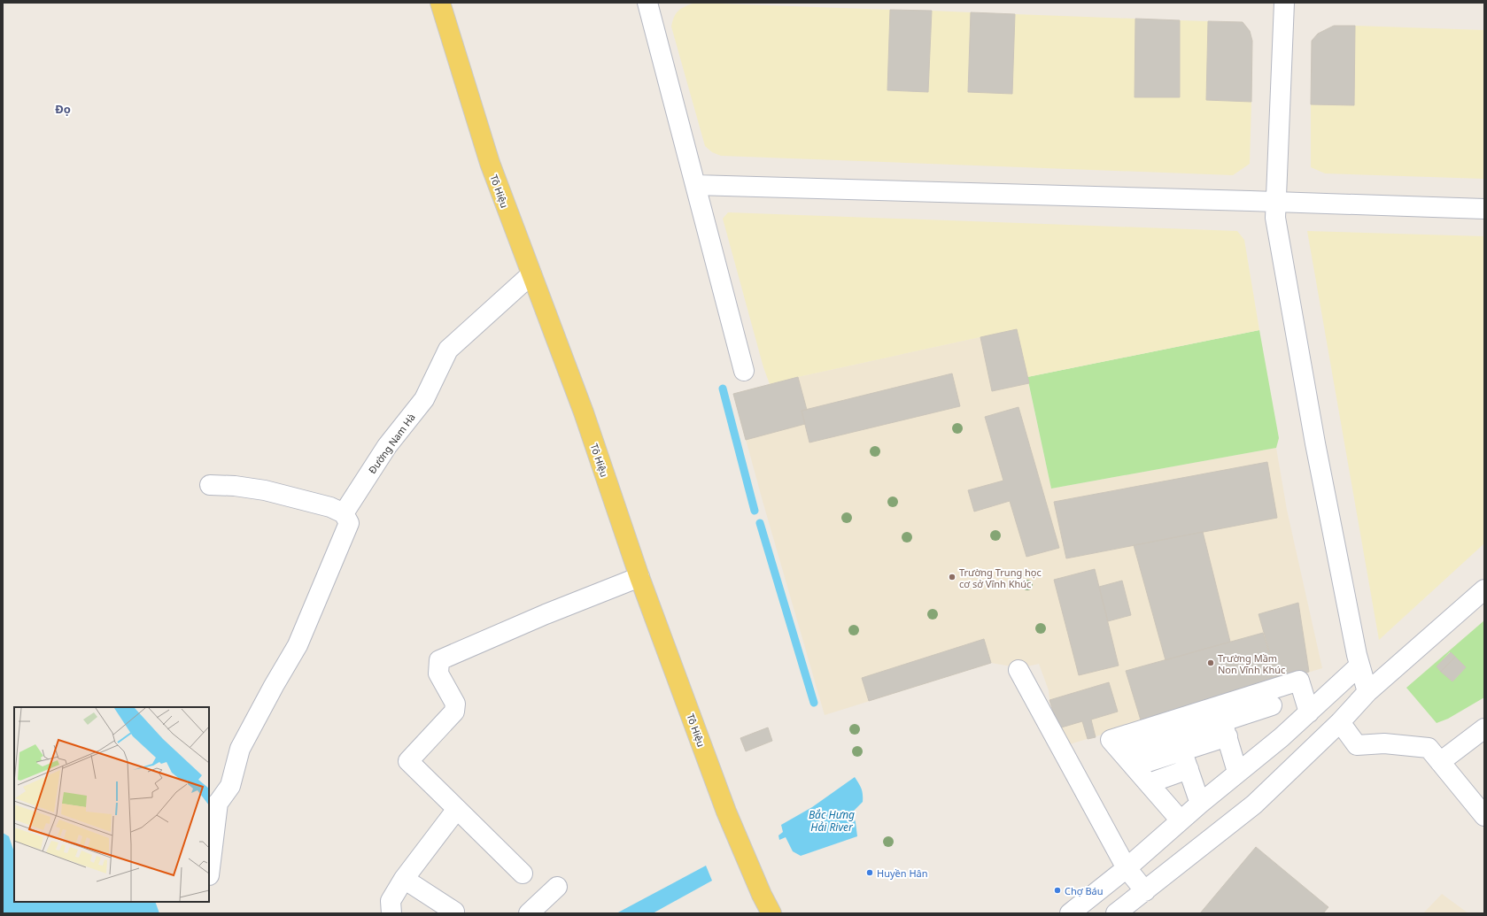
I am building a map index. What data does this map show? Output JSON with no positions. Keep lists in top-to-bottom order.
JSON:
{
  "streets": {
    "main road": ["Tô Hiệu"],
    "street": ["Đường Nam Hà"]
  },
  "crossings": [
    ["Tô Hiệu", "Đường Nam Hà"]
  ],
  "districts": ["Đọ"],
  "water": ["Bắc Hưng Hải River"],
  "places": [
    "Trường Trung học cơ sở Vĩnh Khúc",
    "Trường Mầm Non Vĩnh Khúc",
    "Huyền Hân",
    "Chợ Báu"
  ]
}
